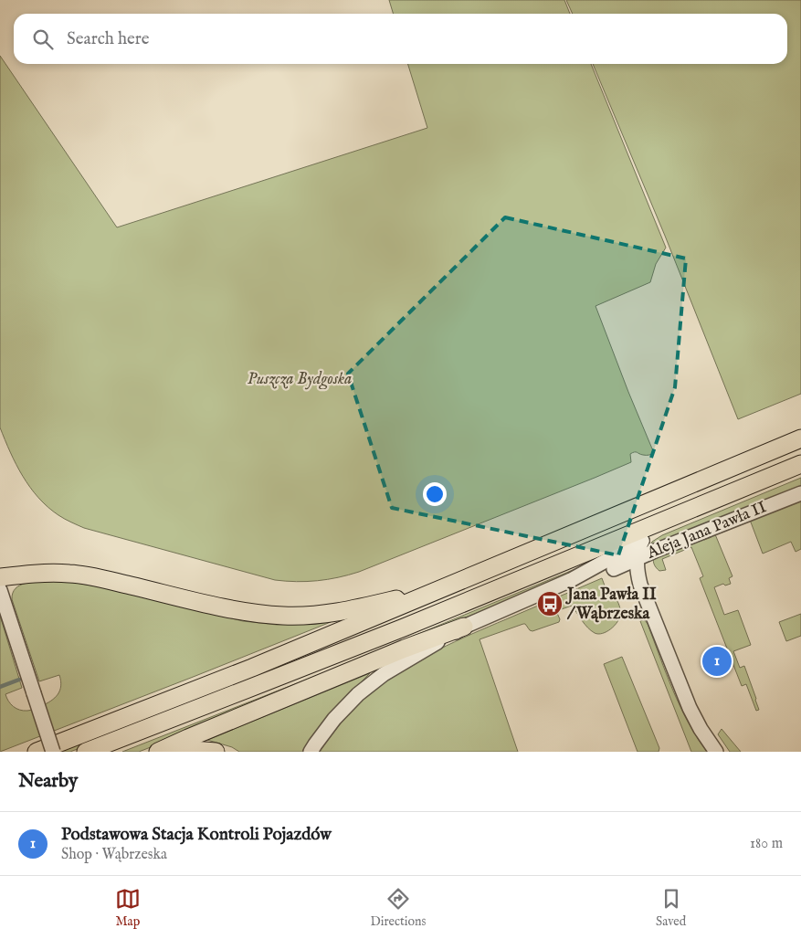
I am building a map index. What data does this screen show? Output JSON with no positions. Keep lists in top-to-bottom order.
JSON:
{
  "streets": {
    "main road": ["Aleja Jana Pawła II"]
  },
  "parks": ["Puszcza Bydgoska"],
  "places": {
    "bus stop": ["Jana Pawła II / Wąbrzeska"]
  },
  "page": {
    "search": "Search here",
    "pins": "1",
    "heading": "Nearby",
    "list": [
      {
        "mark": "1",
        "name": "Podstawowa Stacja Kontroli Pojazdów",
        "note": "Shop · Wąbrzeska",
        "value": "180 m"
      }
    ],
    "nav": ["Map", "Directions", "Saved"]
  }
}
